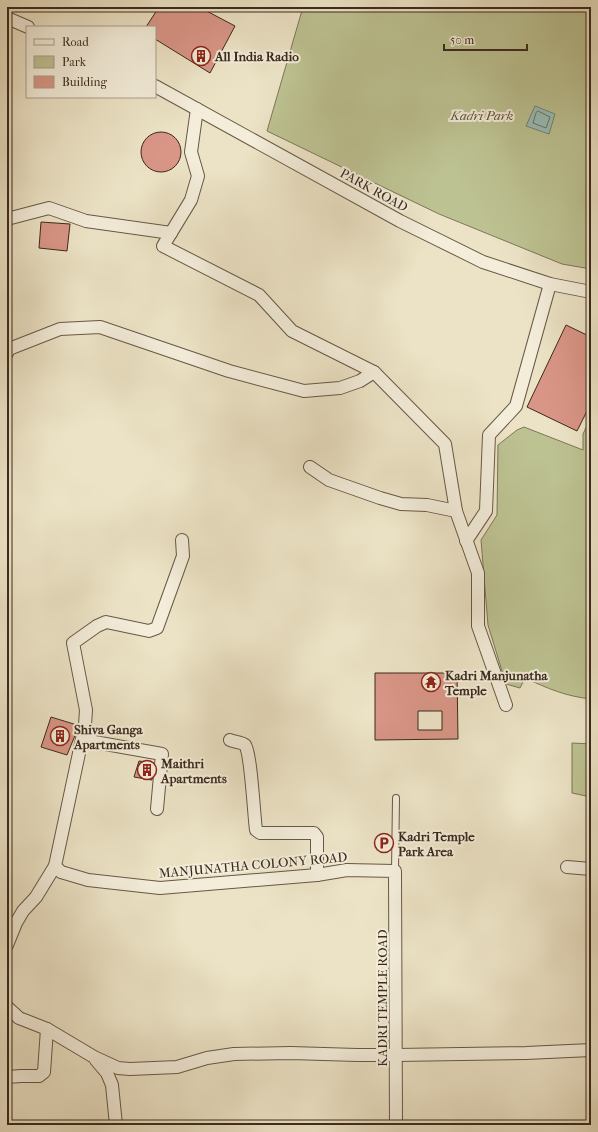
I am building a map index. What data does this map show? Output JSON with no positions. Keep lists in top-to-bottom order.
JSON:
{
  "streets": {
    "street": ["PARK ROAD", "MANJUNATHA COLONY ROAD", "KADRI TEMPLE ROAD"]
  },
  "crossings": [
    ["MANJUNATHA COLONY ROAD", "KADRI TEMPLE ROAD"]
  ],
  "parks": ["Kadri Park"],
  "places": {
    "building": ["All India Radio", "Shiva Ganga Apartments", "Maithri Apartments"],
    "temple": ["Kadri Manjunatha Temple"],
    "parking": ["Kadri Temple Park Area"]
  },
  "legend": ["Road", "Park", "Building"],
  "scale_bar": "50 m"
}
